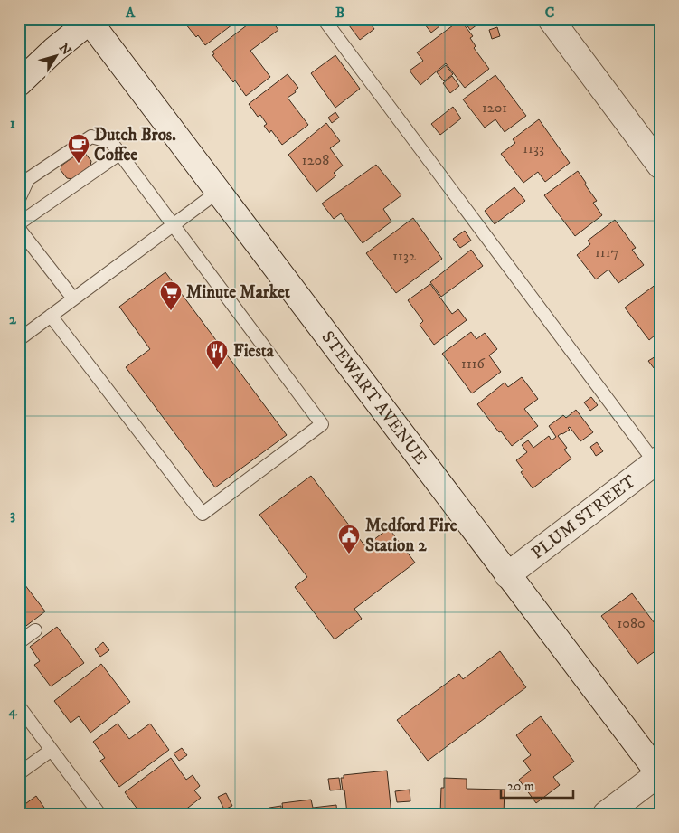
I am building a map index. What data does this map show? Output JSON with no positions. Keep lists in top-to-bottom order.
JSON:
{
  "streets": {
    "main road": ["STEWART AVENUE", "PLUM STREET"]
  },
  "crossings": [
    ["STEWART AVENUE", "PLUM STREET"]
  ],
  "places": {
    "cafe": ["Dutch Bros. Coffee"],
    "supermarket": ["Minute Market"],
    "restaurant": ["Fiesta"],
    "public building": ["Medford Fire Station 2"]
  },
  "house_numbers": [
    "1201",
    "1133",
    "1208",
    "1117",
    "1132",
    "1116",
    "1080"
  ],
  "scale_bar": "20 m",
  "north": "top right",
  "grid": {
    "columns": ["A", "B", "C"],
    "rows": [
      "1",
      "2",
      "3",
      "4"
    ]
  }
}
